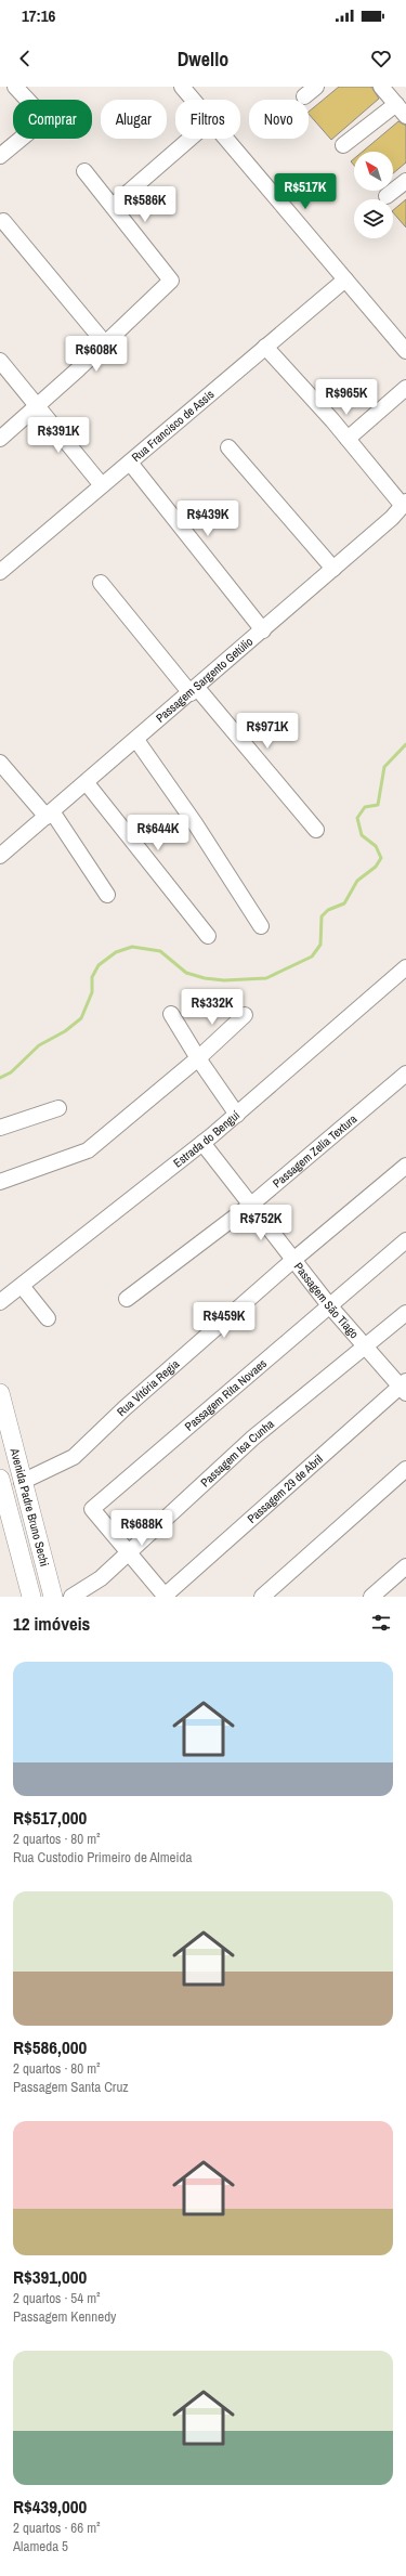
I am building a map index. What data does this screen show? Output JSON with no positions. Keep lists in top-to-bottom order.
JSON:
{
  "streets": {
    "main road": ["Avenida Padre Bruno Sechi"],
    "street": [
      "Rua Francisco de Assis",
      "Passagem Sargento Getúlio",
      "Estrada do Benguí",
      "Passagem Zelia Textura",
      "Passagem São Tiago",
      "Rua Vitória Regia",
      "Passagem Rita Novaes",
      "Passagem Isa Cunha",
      "Passagem 29 de Abril"
    ]
  },
  "crossings": [
    ["Estrada do Benguí", "Passagem São Tiago"],
    ["Passagem Zelia Textura", "Passagem São Tiago"],
    ["Passagem São Tiago", "Rua Vitória Regia"],
    ["Passagem São Tiago", "Passagem Rita Novaes"],
    ["Passagem São Tiago", "Passagem Isa Cunha"],
    ["Passagem São Tiago", "Passagem 29 de Abril"],
    ["Rua Vitória Regia", "Avenida Padre Bruno Sechi"],
    ["Passagem Rita Novaes", "Passagem Isa Cunha"]
  ],
  "north": "top left",
  "page": {
    "status": "17:16",
    "header": "Dwello",
    "chip": [
      "Comprar",
      "Alugar",
      "Filtros",
      "Novo"
    ],
    "price": [
      "R$517K",
      "R$586K",
      "R$608K",
      "R$965K",
      "R$391K",
      "R$439K",
      "R$971K",
      "R$644K",
      "R$332K",
      "R$752K",
      "R$459K",
      "R$688K"
    ],
    "heading": "12 imóveis",
    "list": [
      {
        "name": "R$517,000",
        "note": "2 quartos · 80 m² · Rua Custodio Primeiro de Almeida"
      },
      {
        "name": "R$586,000",
        "note": "2 quartos · 80 m² · Passagem Santa Cruz"
      },
      {
        "name": "R$391,000",
        "note": "2 quartos · 54 m² · Passagem Kennedy"
      },
      {
        "name": "R$439,000",
        "note": "2 quartos · 66 m² · Alameda 5"
      }
    ]
  }
}
